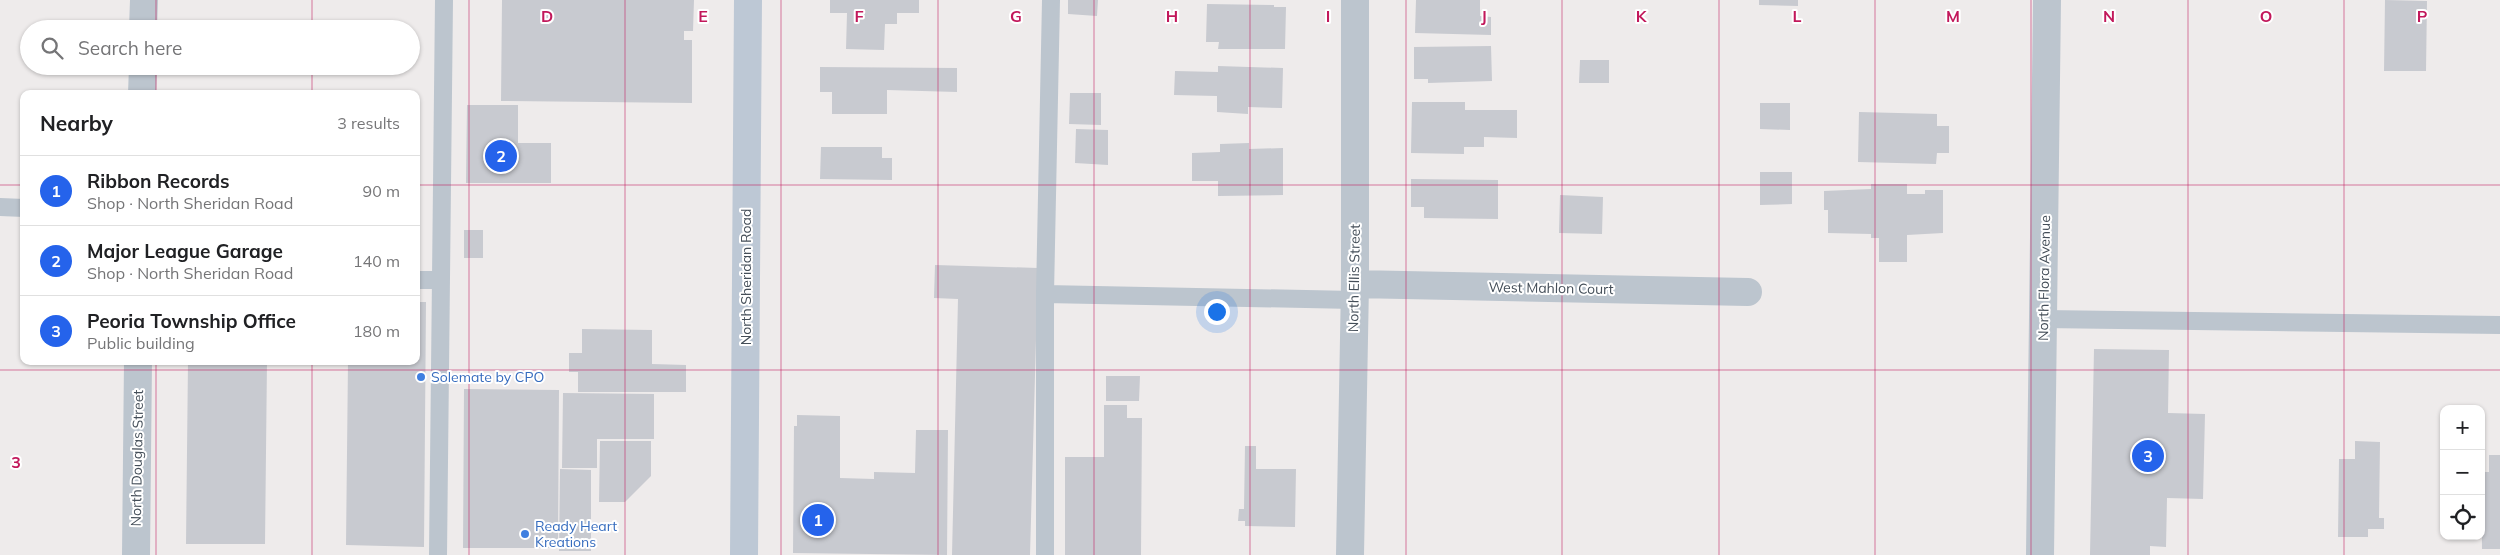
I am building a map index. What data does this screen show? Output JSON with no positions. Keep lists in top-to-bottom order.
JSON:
{
  "streets": {
    "main road": ["North Sheridan Road"],
    "street": [
      "North Ellis Street",
      "North Flora Avenue",
      "West Mahlon Court",
      "North Douglas Street"
    ]
  },
  "crossings": [
    ["North Ellis Street", "West Mahlon Court"]
  ],
  "places": ["Solemate by CPO", "Ready Heart Kreations"],
  "page": {
    "search": "Search here",
    "heading": ["Nearby", "3 results"],
    "pins": ["2", "3", "1"],
    "list": [
      {
        "mark": "1",
        "name": "Ribbon Records",
        "note": "Shop · North Sheridan Road",
        "value": "90 m"
      },
      {
        "mark": "2",
        "name": "Major League Garage",
        "note": "Shop · North Sheridan Road",
        "value": "140 m"
      },
      {
        "mark": "3",
        "name": "Peoria Township Office",
        "note": "Public building",
        "value": "180 m"
      }
    ],
    "map_buttons": ["+", "−"]
  },
  "grid": {
    "columns": [
      "D",
      "E",
      "F",
      "G",
      "H",
      "I",
      "J",
      "K",
      "L",
      "M",
      "N",
      "O",
      "P"
    ],
    "rows": ["3"]
  }
}
